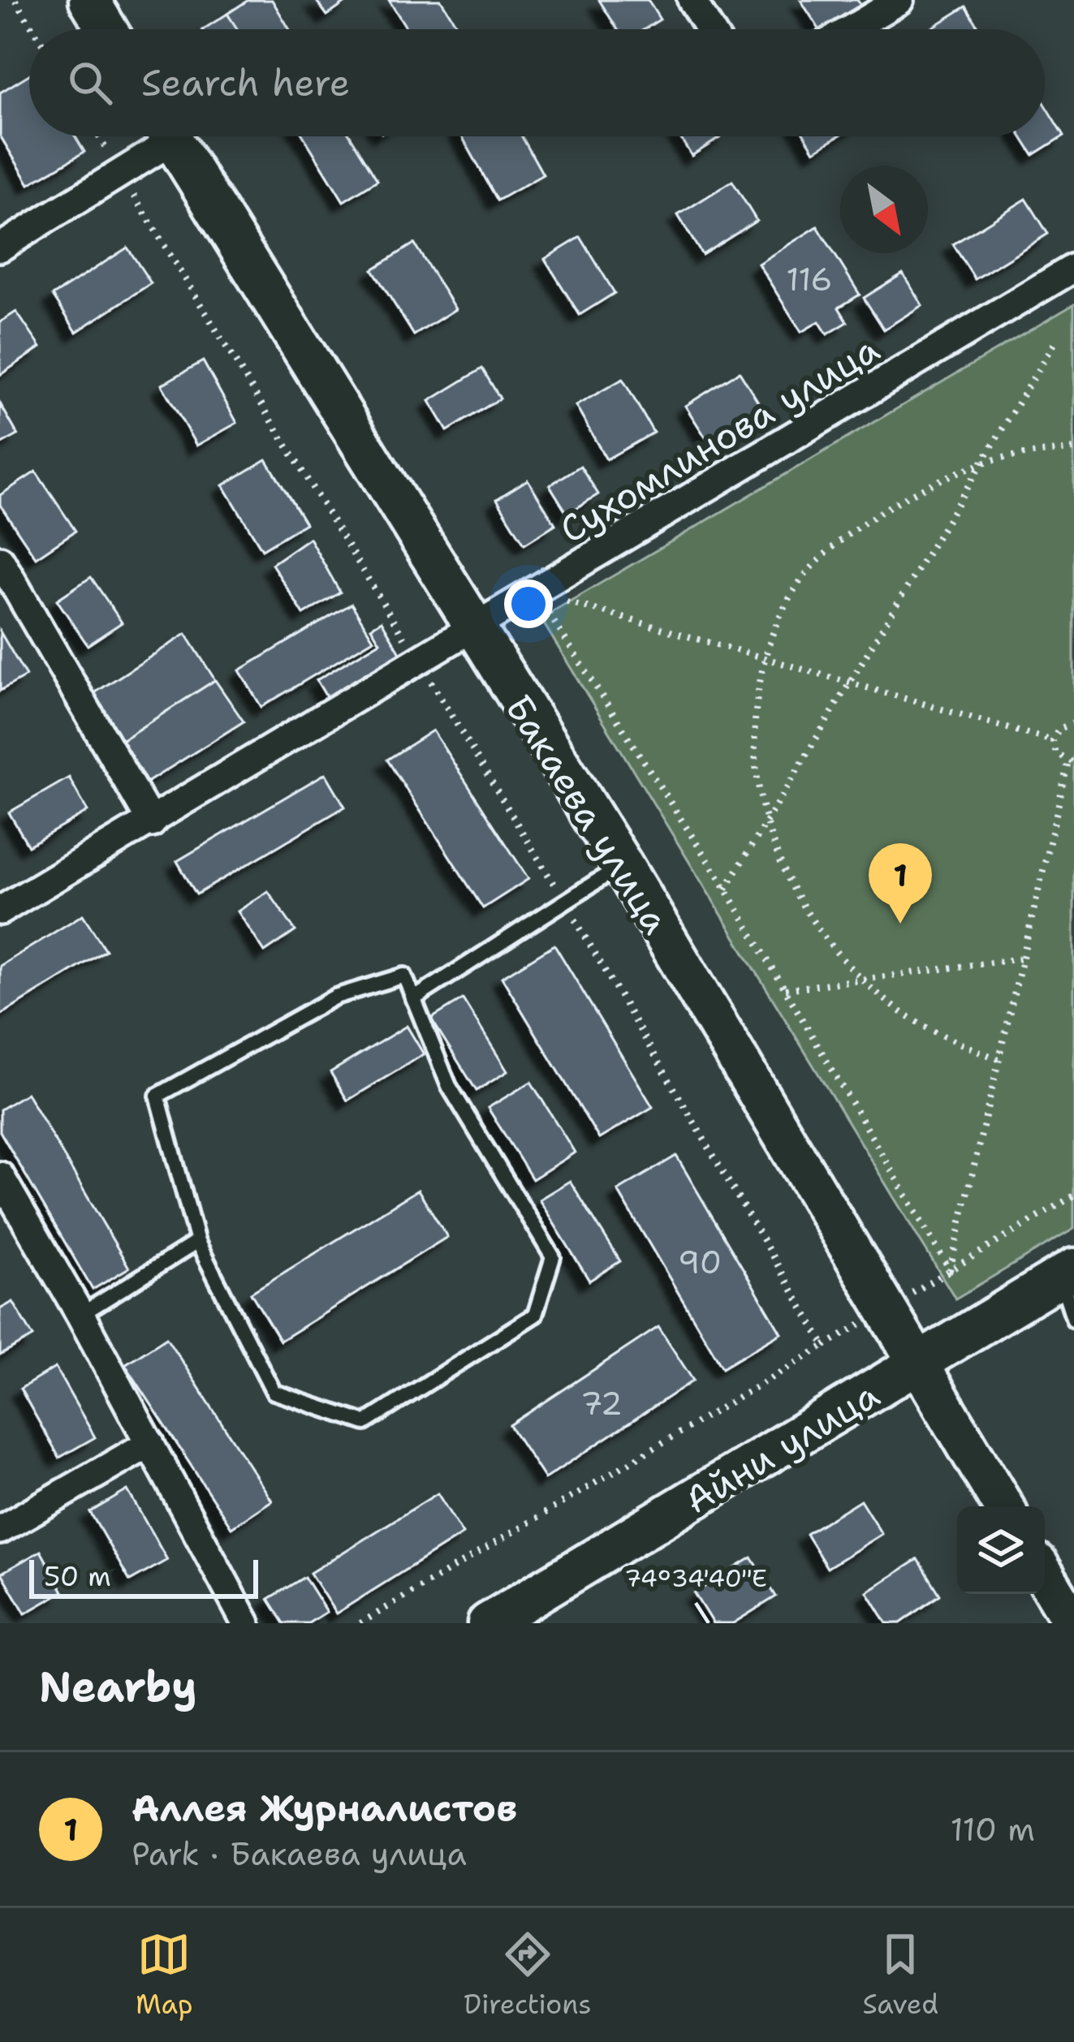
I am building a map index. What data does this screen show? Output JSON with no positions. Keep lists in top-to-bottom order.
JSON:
{
  "streets": {
    "main road": ["Бакаева улица", "Айни улица"],
    "street": ["Сухомлинова улица"]
  },
  "crossings": [
    ["Сухомлинова улица", "Бакаева улица"],
    ["Бакаева улица", "Айни улица"]
  ],
  "house_numbers": ["116", "90", "72"],
  "scale_bar": "50 m",
  "north": "bottom right",
  "page": {
    "search": "Search here",
    "pins": "1",
    "scale": "50 m",
    "heading": "Nearby",
    "list": [
      {
        "mark": "1",
        "name": "Аллея Журналистов",
        "note": "Park · Бакаева улица",
        "value": "110 m"
      }
    ],
    "nav": ["Map", "Directions", "Saved"]
  },
  "coordinates": ["74°34'40\"E"]
}
